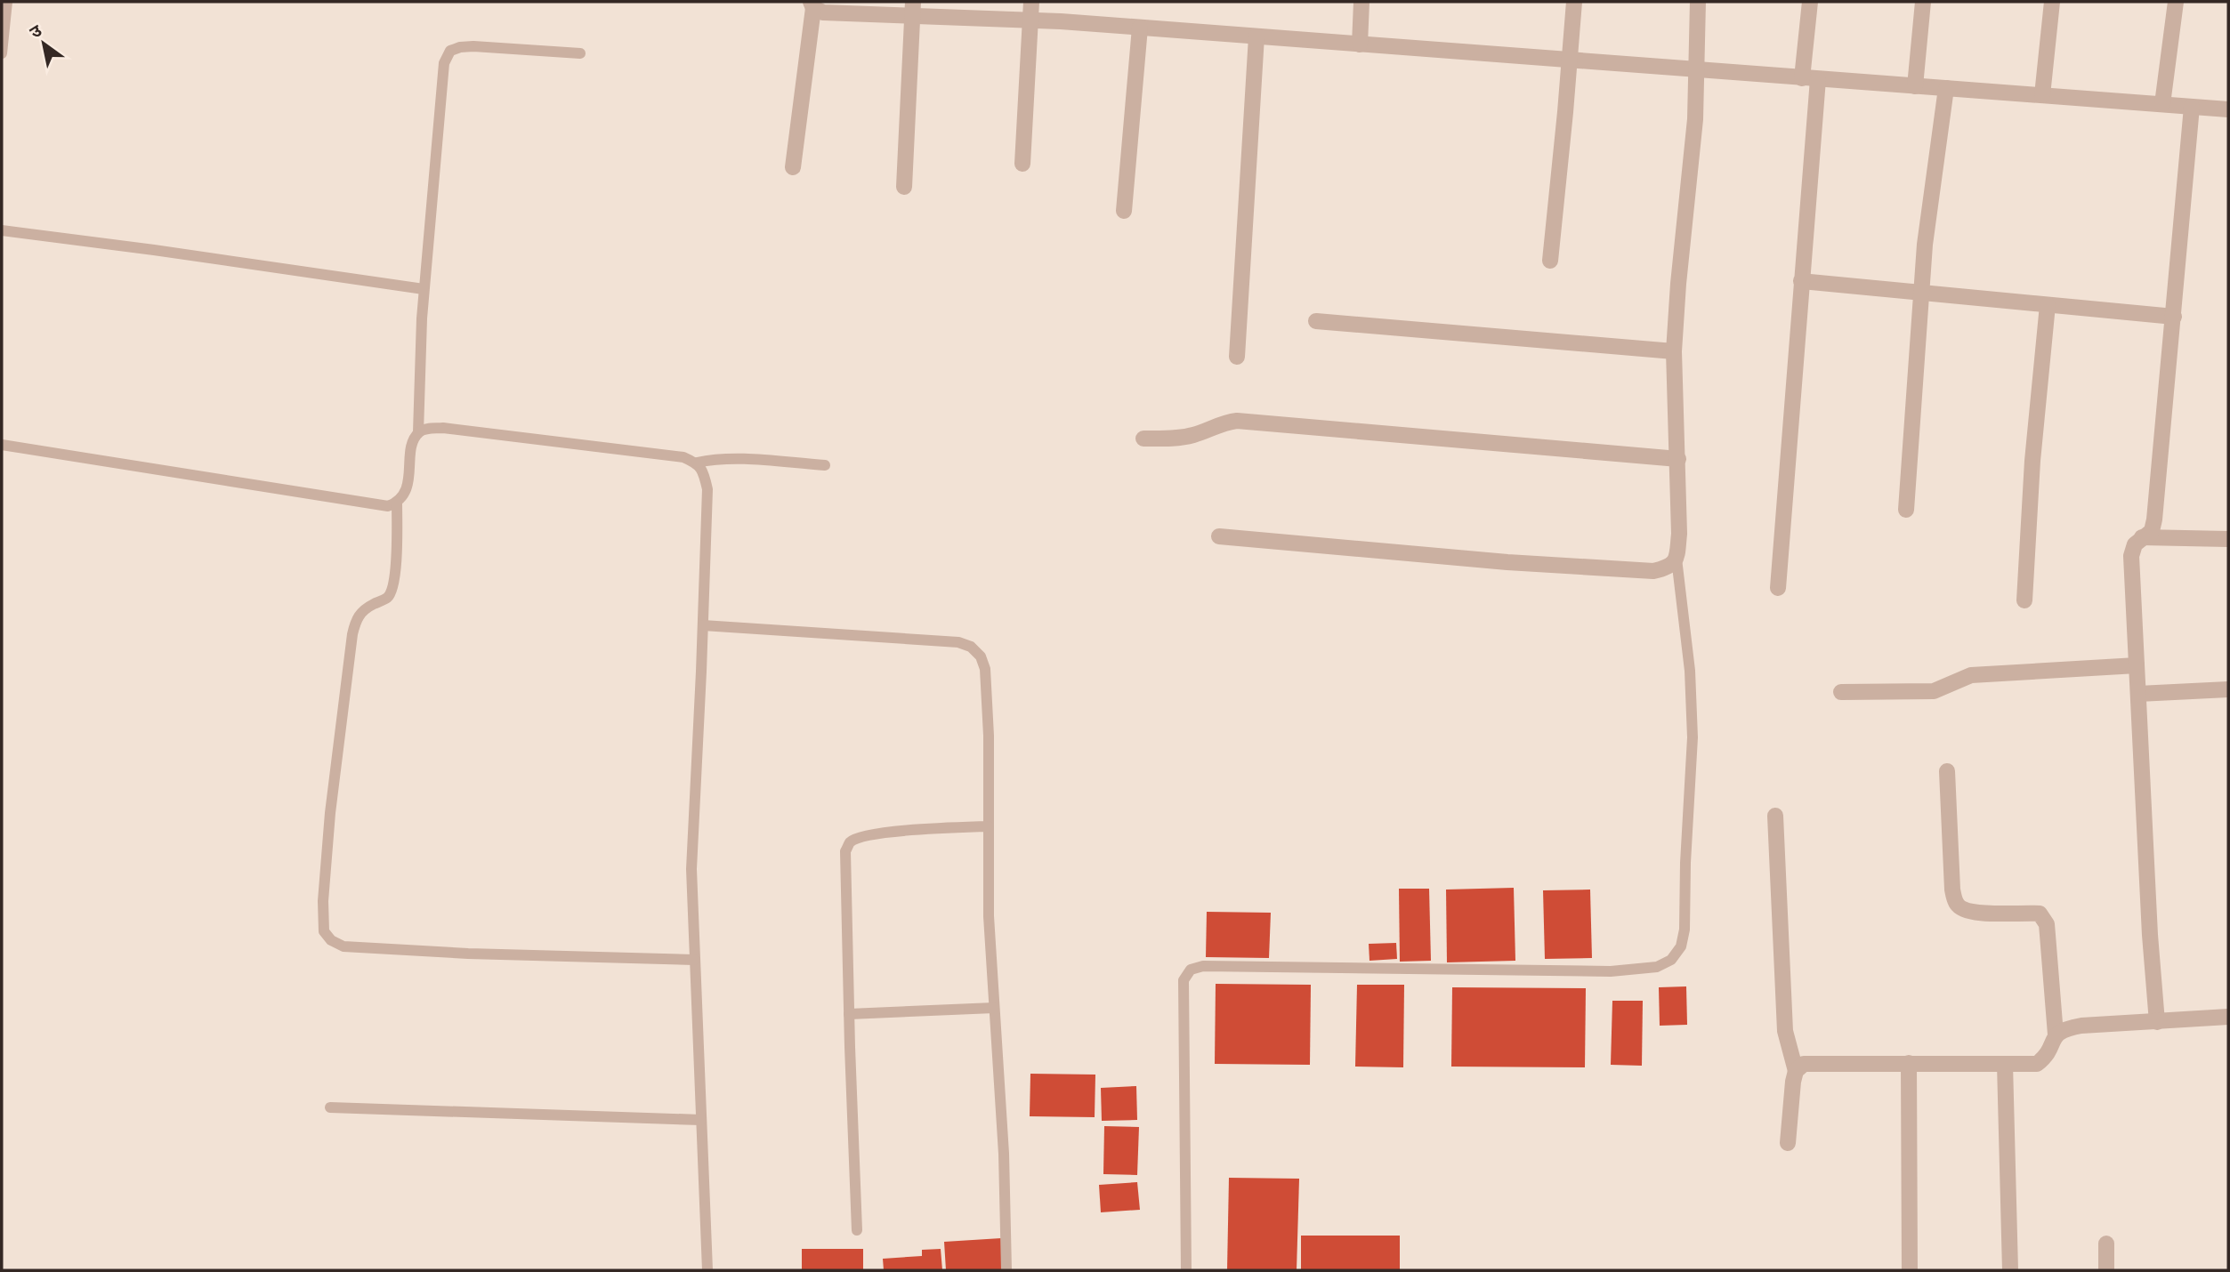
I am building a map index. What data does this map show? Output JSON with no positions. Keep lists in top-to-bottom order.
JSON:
{
  "north": "top left"
}
